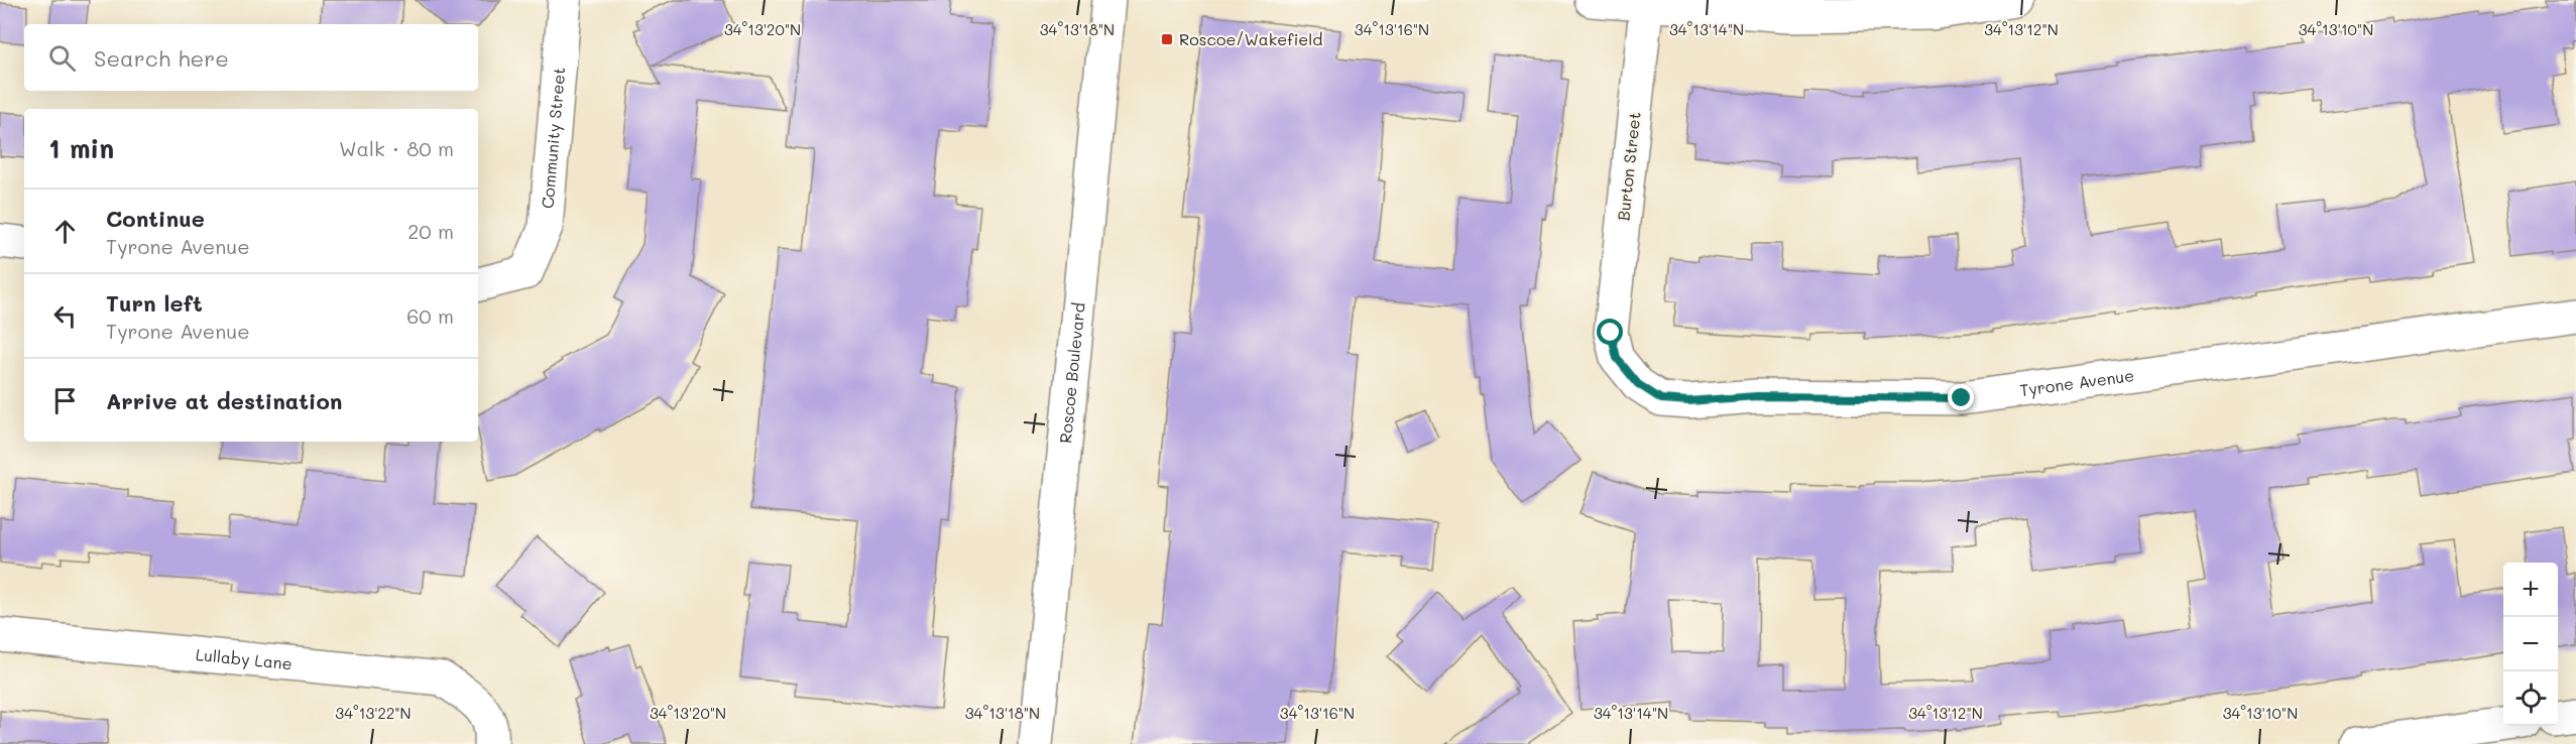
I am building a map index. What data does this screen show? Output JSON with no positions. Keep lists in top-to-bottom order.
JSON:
{
  "streets": {
    "street": [
      "Community Street",
      "Burton Street",
      "Roscoe Boulevard",
      "Tyrone Avenue",
      "Lullaby Lane"
    ]
  },
  "crossings": [
    ["Burton Street", "Tyrone Avenue"]
  ],
  "places": {
    "transit": ["Roscoe/Wakefield"]
  },
  "page": {
    "search": "Search here",
    "heading": ["1 min", "Walk · 80 m"],
    "list": [
      ["Continue", "Tyrone Avenue", "20 m"],
      ["Turn left", "Tyrone Avenue", "60 m"],
      "Arrive at destination"
    ],
    "map_buttons": ["+", "−"]
  },
  "coordinates": [
    "34°13'20\"N",
    "34°13'18\"N",
    "34°13'16\"N",
    "34°13'14\"N",
    "34°13'12\"N",
    "34°13'10\"N",
    "34°13'22\"N"
  ]
}
